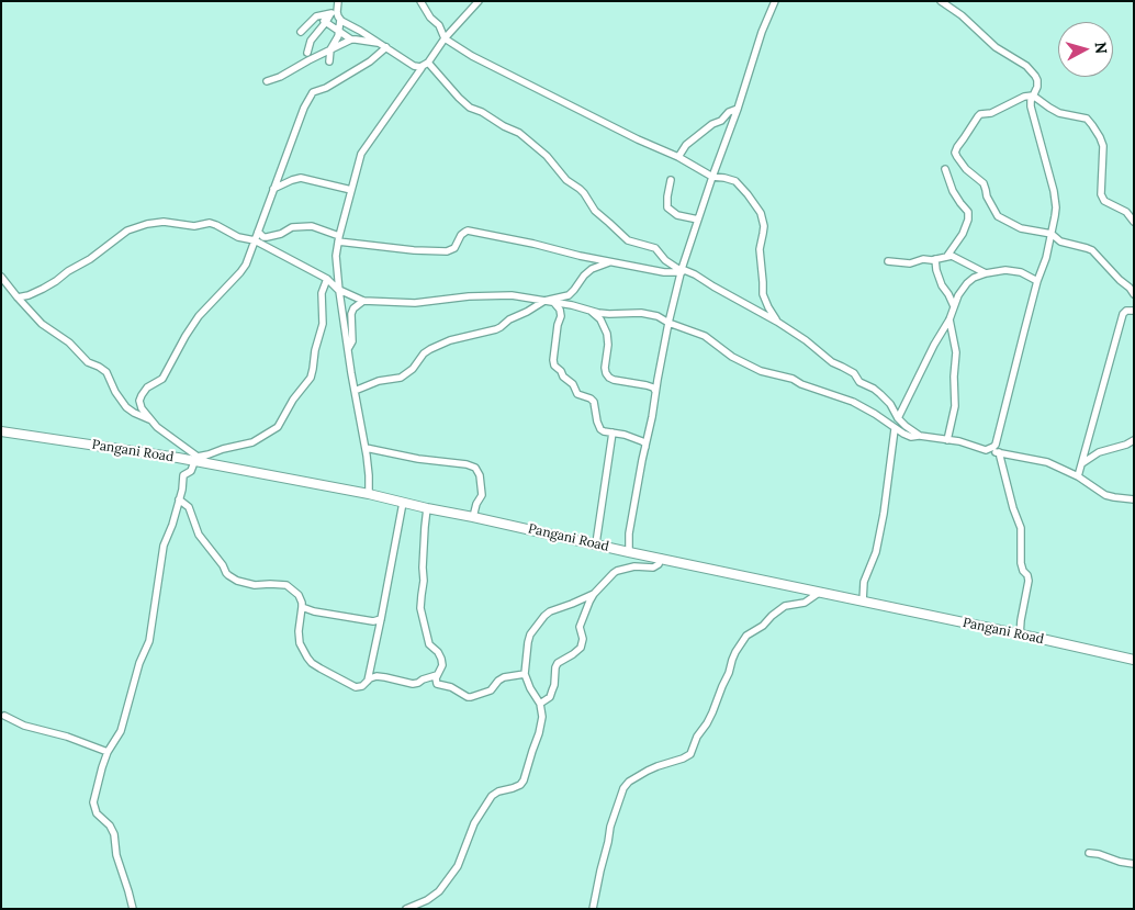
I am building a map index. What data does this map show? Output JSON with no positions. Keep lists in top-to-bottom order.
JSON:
{
  "streets": {
    "main road": ["Pangani Road"]
  },
  "north": "right"
}
